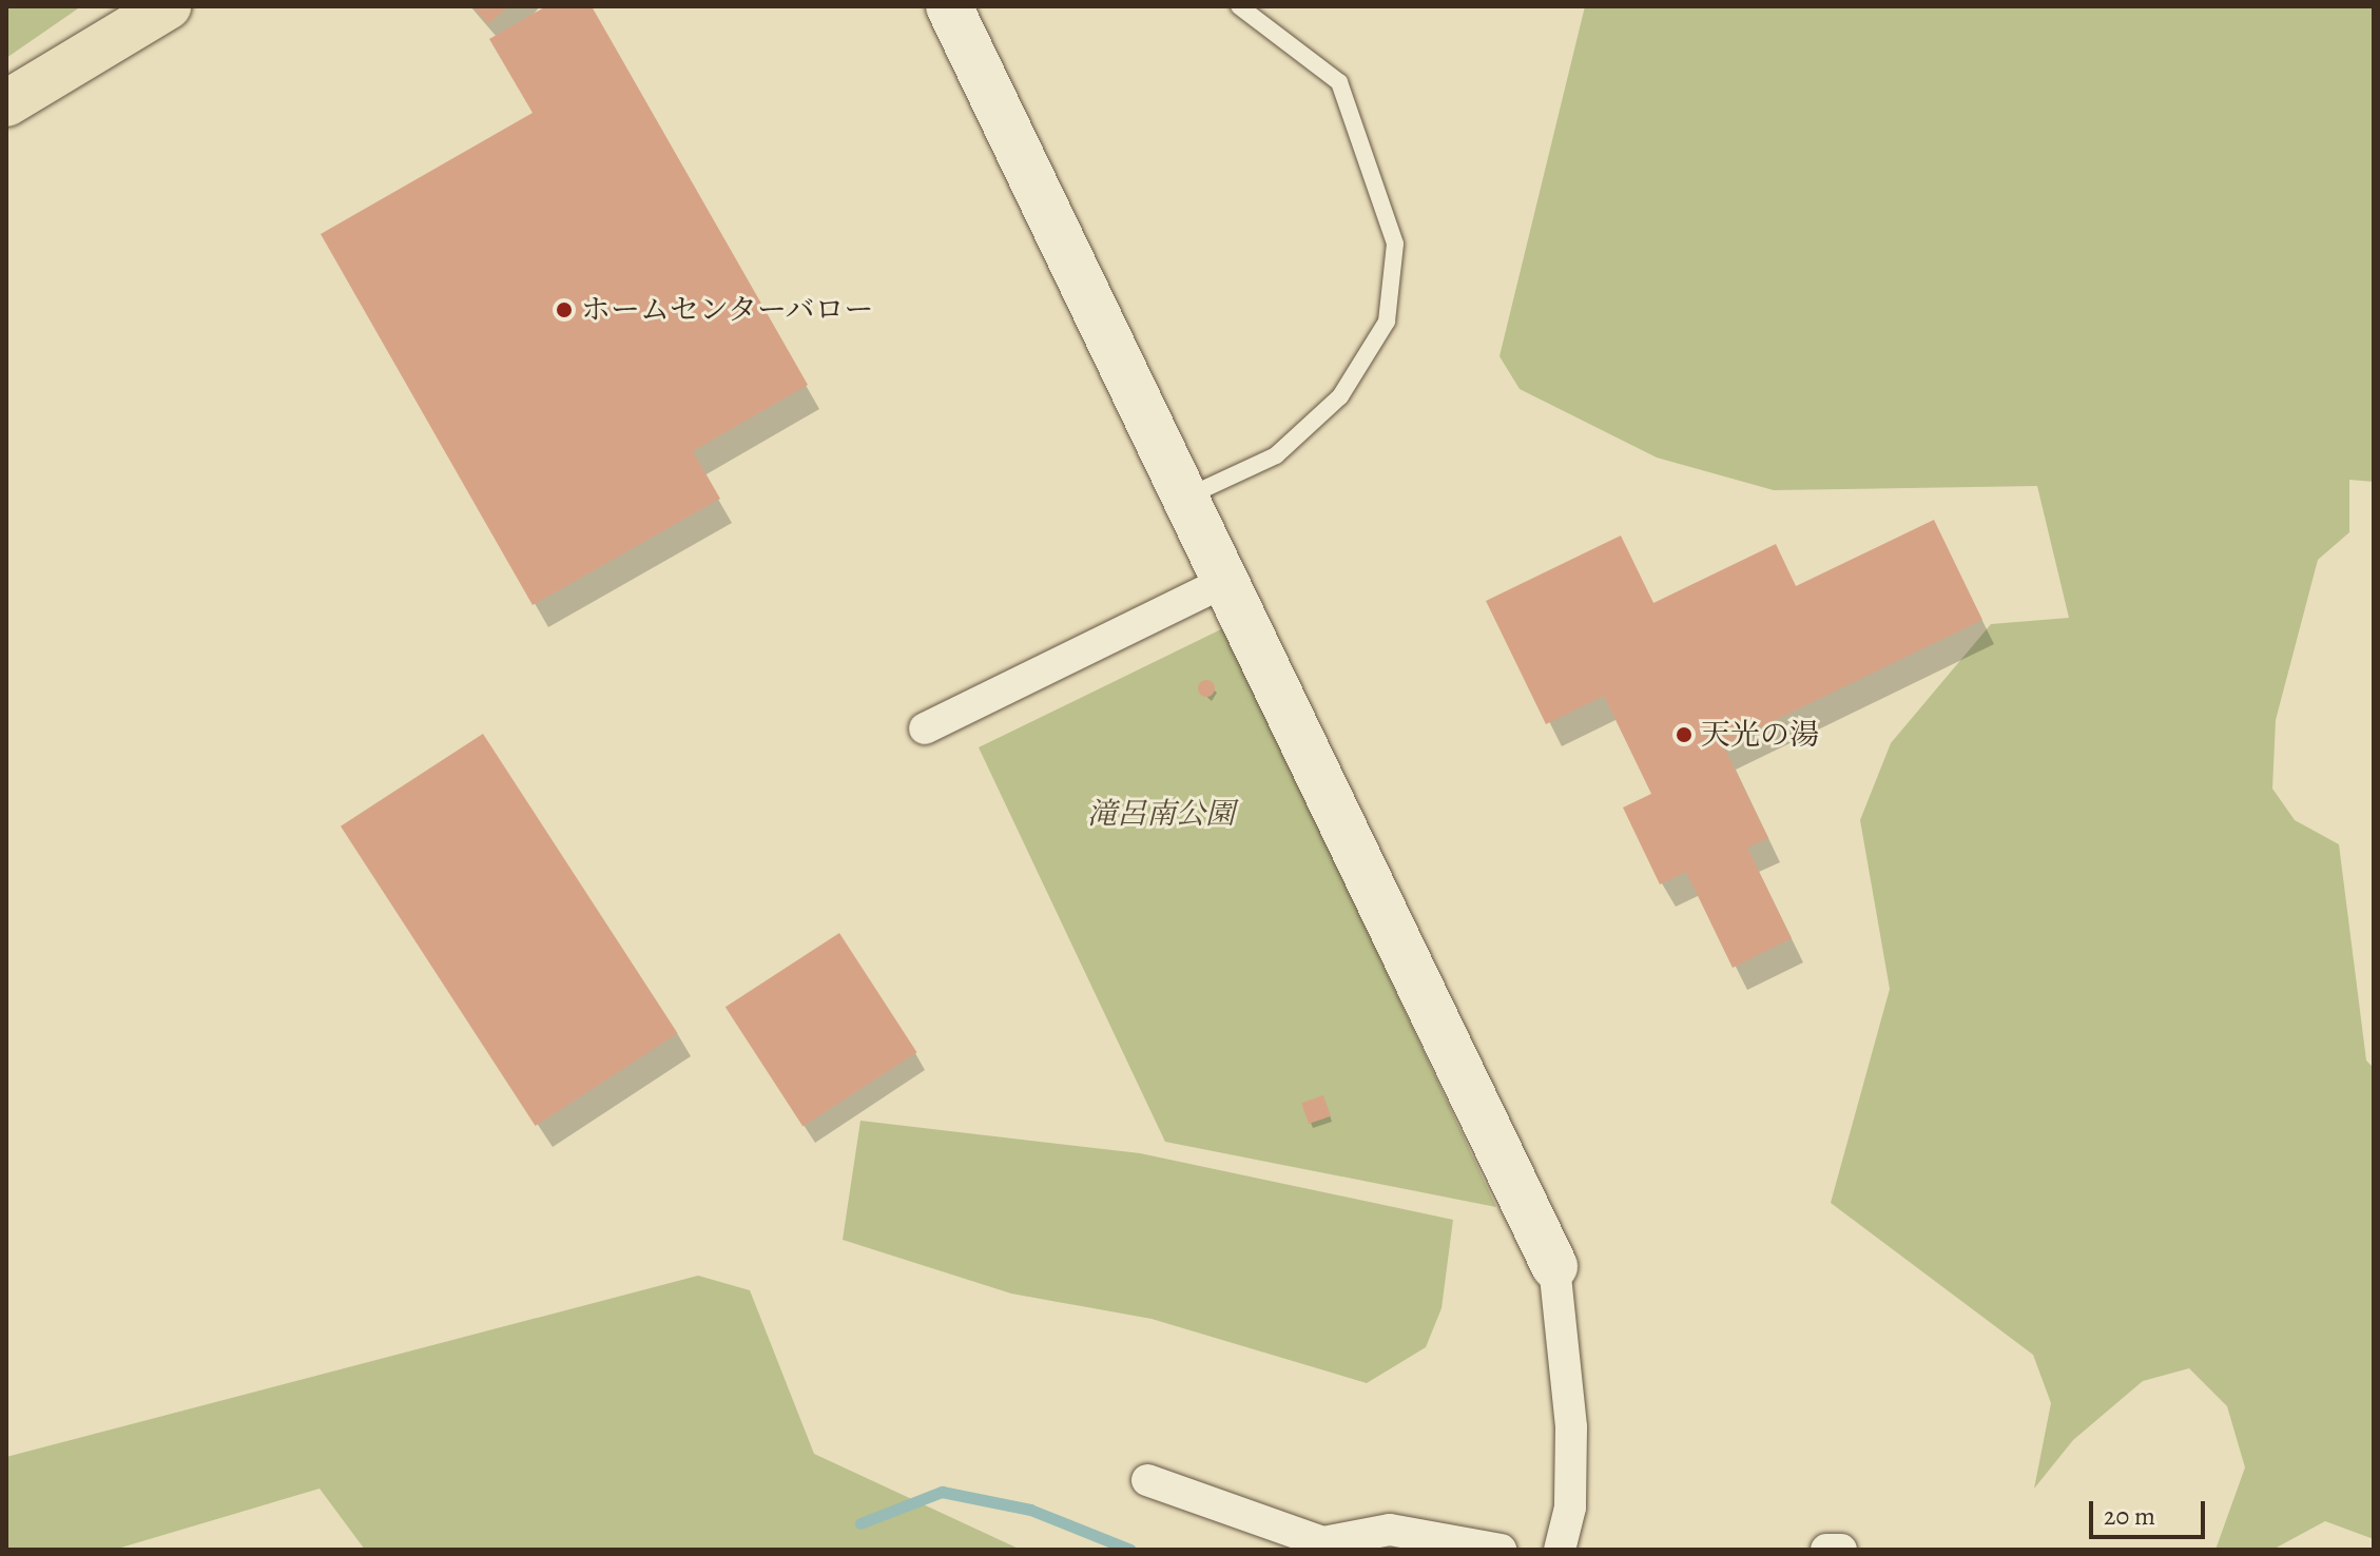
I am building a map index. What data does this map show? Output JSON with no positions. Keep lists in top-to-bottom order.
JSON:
{
  "parks": ["滝呂南公園"],
  "places": ["ホームセンターバロー", "天光の湯"],
  "scale_bar": "20 m"
}
